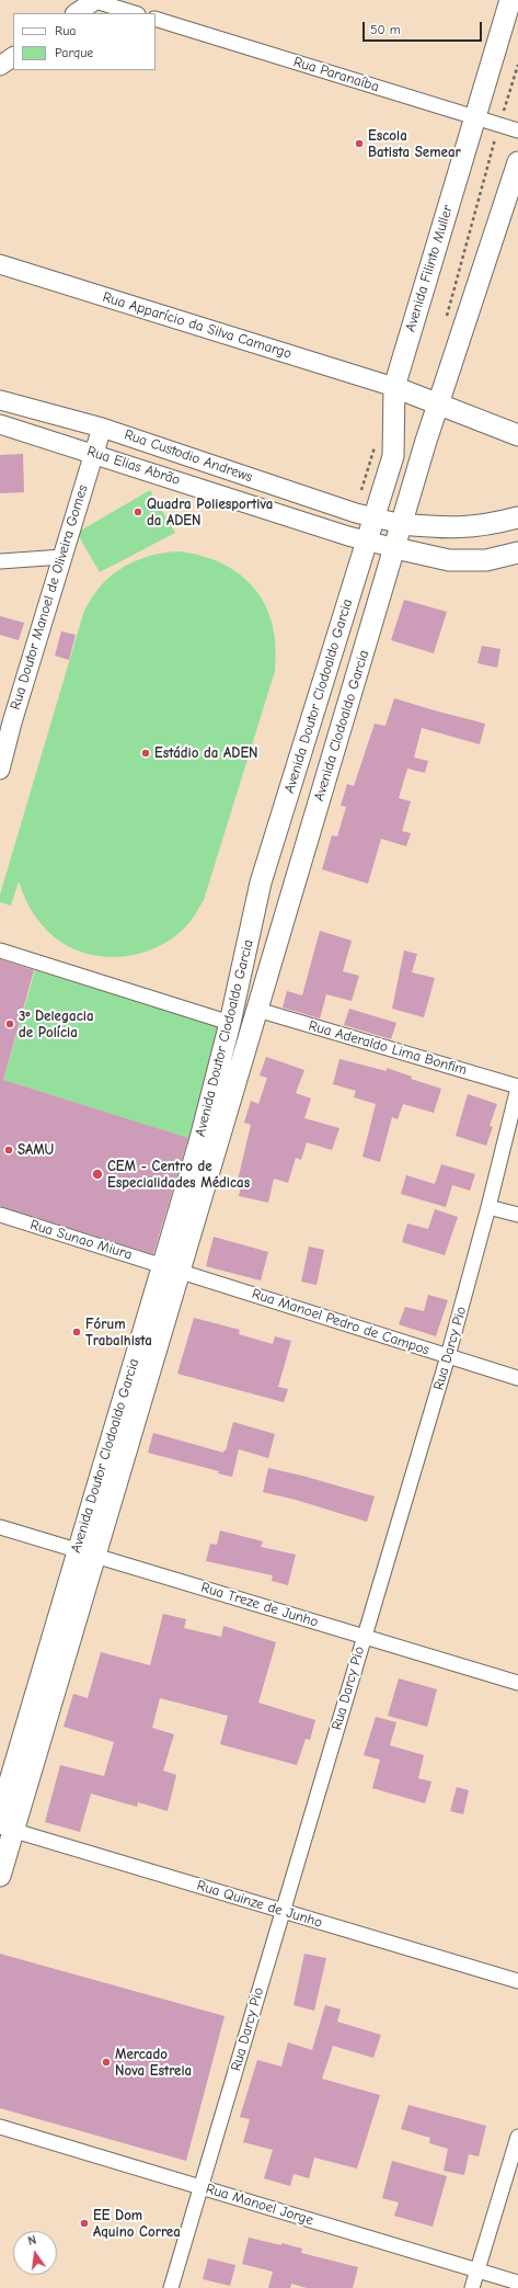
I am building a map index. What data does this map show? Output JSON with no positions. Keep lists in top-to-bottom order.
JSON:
{
  "streets": {
    "main road": ["Avenida Filinto Muller", "Avenida Doutor Clodoaldo Garcia", "Avenida Clodoaldo Garcia"],
    "street": [
      "Rua Paranaíba",
      "Rua Apparício da Silva Camargo",
      "Rua Custodio Andrews",
      "Rua Elias Abrão",
      "Rua Doutor Manoel de Oliveira Gomes",
      "Rua Aderaldo Lima Bonfim",
      "Rua Sunao Miura",
      "Rua Manoel Pedro de Campos",
      "Rua Darcy Pio",
      "Rua Treze de Junho",
      "Rua Quinze de Junho",
      "Rua Manoel Jorge"
    ]
  },
  "crossings": [
    ["Rua Paranaíba", "Avenida Filinto Muller"],
    ["Avenida Filinto Muller", "Rua Apparício da Silva Camargo"],
    ["Avenida Filinto Muller", "Rua Custodio Andrews"],
    ["Avenida Filinto Muller", "Rua Elias Abrão"],
    ["Avenida Filinto Muller", "Avenida Doutor Clodoaldo Garcia"],
    ["Rua Custodio Andrews", "Rua Doutor Manoel de Oliveira Gomes"],
    ["Rua Custodio Andrews", "Avenida Clodoaldo Garcia"],
    ["Rua Elias Abrão", "Rua Doutor Manoel de Oliveira Gomes"],
    ["Rua Elias Abrão", "Avenida Doutor Clodoaldo Garcia"],
    ["Rua Elias Abrão", "Avenida Clodoaldo Garcia"],
    ["Avenida Doutor Clodoaldo Garcia", "Avenida Clodoaldo Garcia"],
    ["Avenida Doutor Clodoaldo Garcia", "Rua Aderaldo Lima Bonfim"],
    ["Avenida Doutor Clodoaldo Garcia", "Rua Sunao Miura"],
    ["Avenida Doutor Clodoaldo Garcia", "Rua Manoel Pedro de Campos"],
    ["Avenida Doutor Clodoaldo Garcia", "Rua Treze de Junho"],
    ["Avenida Doutor Clodoaldo Garcia", "Rua Quinze de Junho"],
    ["Avenida Clodoaldo Garcia", "Rua Aderaldo Lima Bonfim"],
    ["Rua Aderaldo Lima Bonfim", "Rua Darcy Pio"],
    ["Rua Sunao Miura", "Rua Manoel Pedro de Campos"],
    ["Rua Manoel Pedro de Campos", "Rua Darcy Pio"],
    ["Rua Darcy Pio", "Rua Treze de Junho"],
    ["Rua Darcy Pio", "Rua Quinze de Junho"],
    ["Rua Darcy Pio", "Rua Manoel Jorge"]
  ],
  "places": [
    "Escola Batista Semear",
    "Quadra Poliesportiva da ADEN",
    "Estádio da ADEN",
    "3º Delegacia de Polícia",
    "SAMU",
    "CEM - Centro de Especialidades Médicas",
    "Fórum Trabalhista",
    "Mercado Nova Estrela",
    "EE Dom Aquino Correa"
  ],
  "legend": ["Rua", "Parque"],
  "scale_bar": "50 m",
  "north": "top"
}
